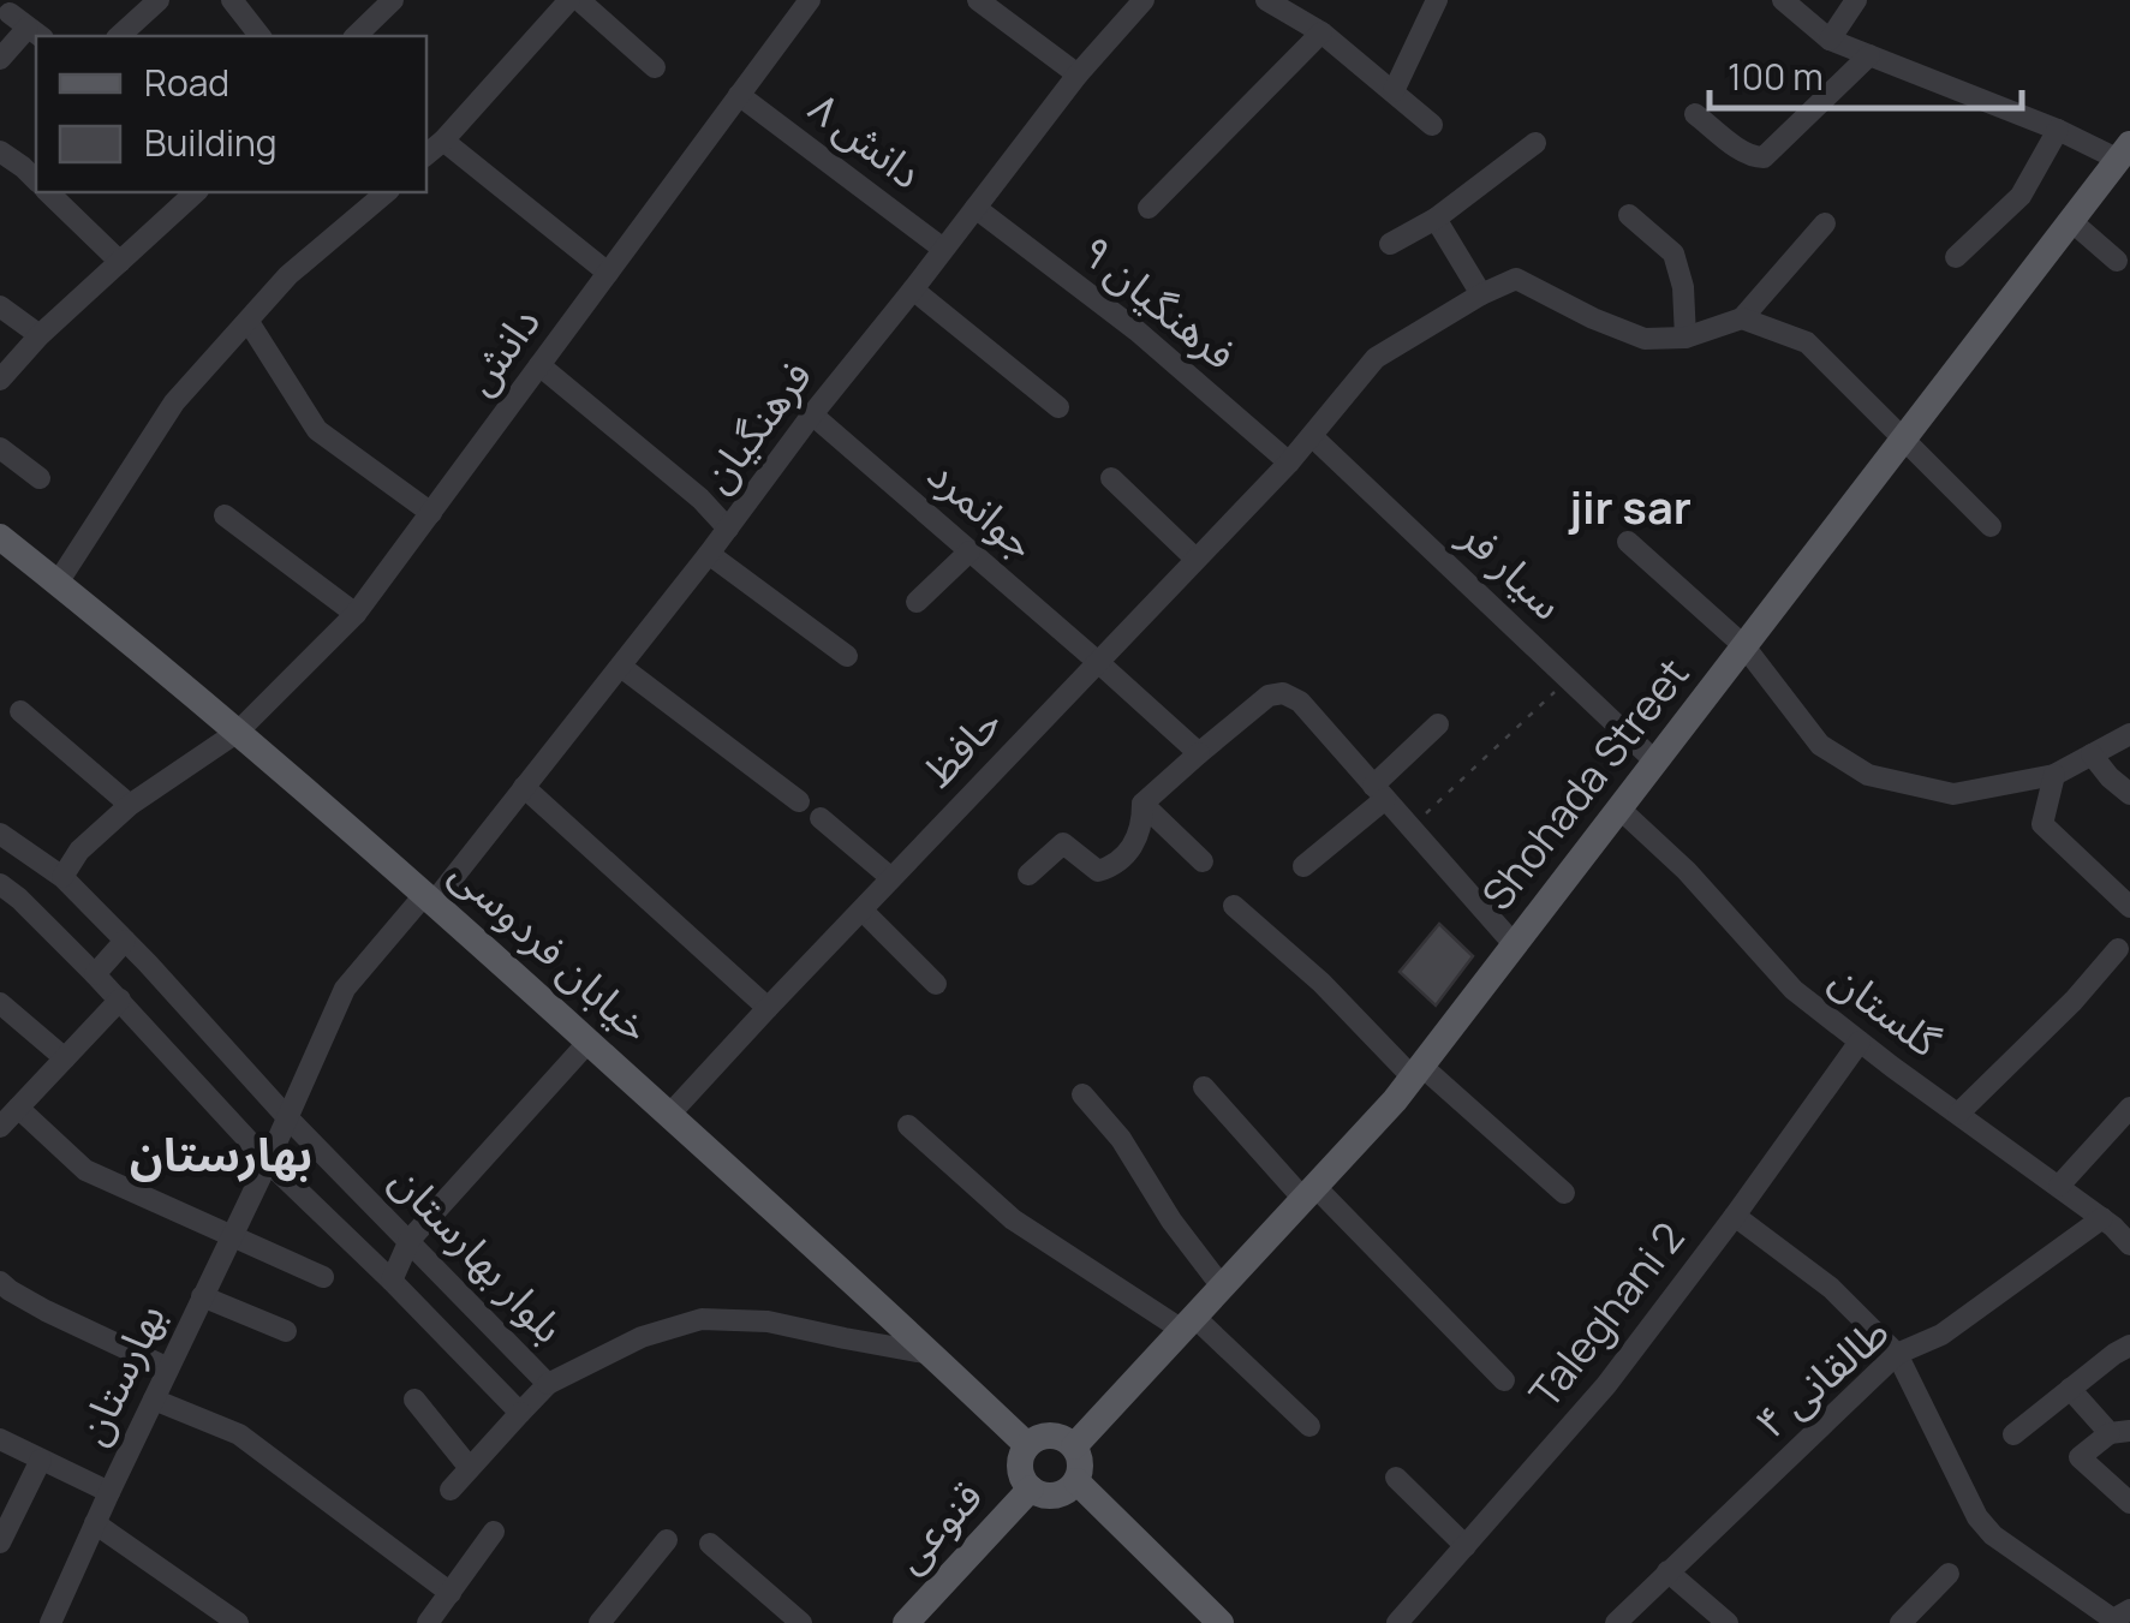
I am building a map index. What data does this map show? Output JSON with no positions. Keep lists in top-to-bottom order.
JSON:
{
  "streets": {
    "main road": ["Shohada Street", "خیابان فردوسی", "قنوعی"],
    "street": [
      "دانش ۸",
      "فرهنگیان ۹",
      "دانش",
      "فرهنگیان",
      "جوانمرد",
      "سیار فر",
      "حافظ",
      "گلستان",
      "بلوار بهارستان",
      "Taleghani 2",
      "بهارستان",
      "طالقانی ۴"
    ]
  },
  "crossings": [
    ["دانش ۸", "دانش"],
    ["دانش ۸", "فرهنگیان"],
    ["فرهنگیان ۹", "فرهنگیان"],
    ["فرهنگیان ۹", "حافظ"],
    ["دانش", "خیابان فردوسی"],
    ["دانش", "بلوار بهارستان"],
    ["فرهنگیان", "جوانمرد"],
    ["فرهنگیان", "خیابان فردوسی"],
    ["فرهنگیان", "بلوار بهارستان"],
    ["فرهنگیان", "بهارستان"],
    ["جوانمرد", "حافظ"],
    ["سیار فر", "حافظ"],
    ["سیار فر", "Shohada Street"],
    ["حافظ", "خیابان فردوسی"],
    ["Shohada Street", "خیابان فردوسی"],
    ["Shohada Street", "گلستان"],
    ["Shohada Street", "قنوعی"],
    ["خیابان فردوسی", "قنوعی"],
    ["گلستان", "Taleghani 2"],
    ["گلستان", "طالقانی ۴"],
    ["بلوار بهارستان", "بهارستان"]
  ],
  "districts": ["jir sar", "بهارستان"],
  "legend": ["Road", "Building"],
  "scale_bar": "100 m"
}
